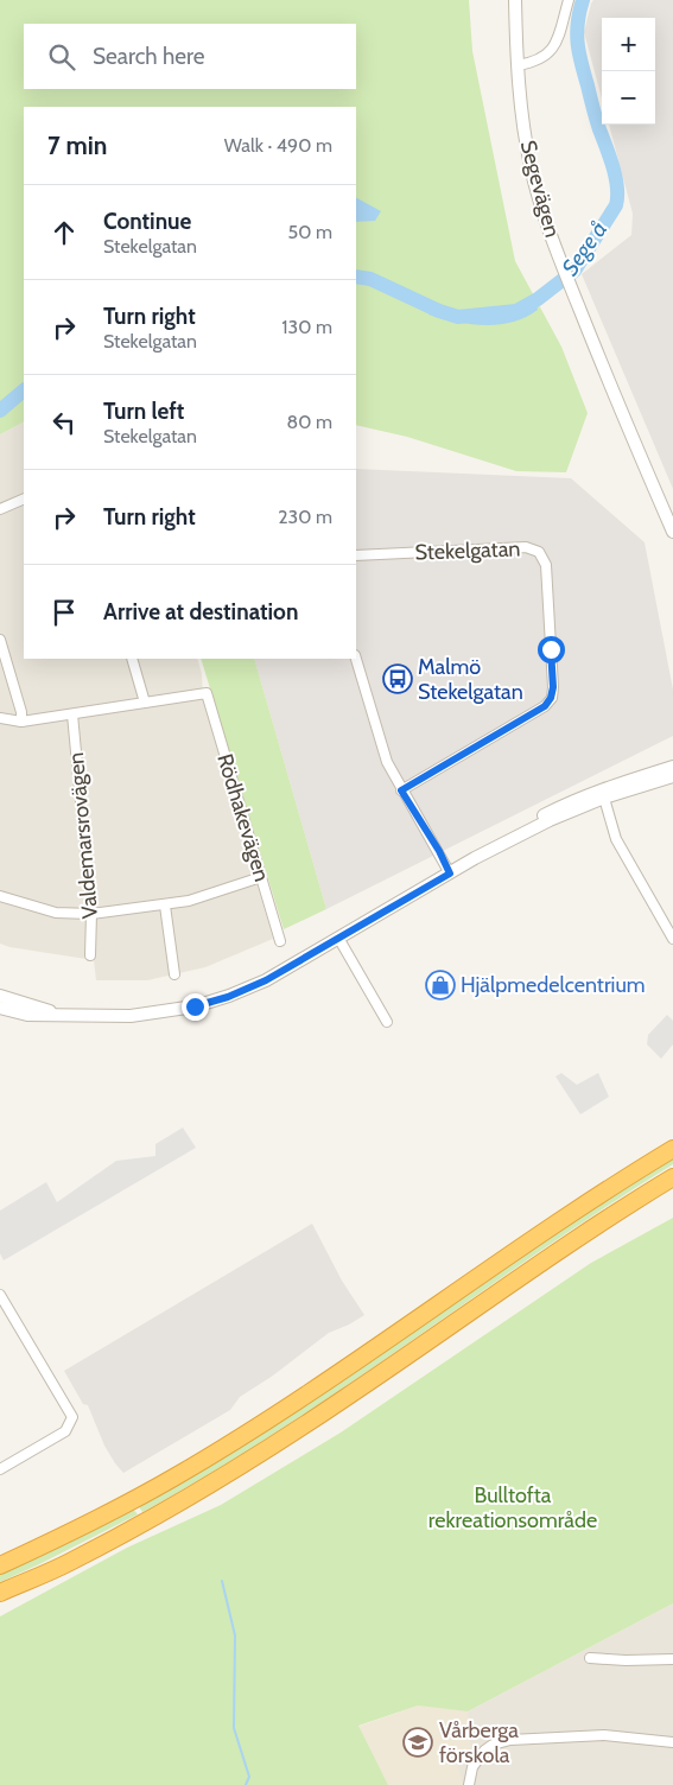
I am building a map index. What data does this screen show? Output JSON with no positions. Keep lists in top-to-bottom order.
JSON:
{
  "streets": {
    "street": [
      "Segevägen",
      "Stekelgatan",
      "Rödhakevägen",
      "Valdemarsrovägen"
    ]
  },
  "water": ["Sege å"],
  "parks": ["Bulltofta rekreationsområde"],
  "places": {
    "bus stop": ["Malmö Stekelgatan"],
    "shop": ["Hjälpmedelcentrium"],
    "school or university": ["Vårberga förskola"]
  },
  "page": {
    "map_buttons": ["+", "−"],
    "search": "Search here",
    "heading": ["7 min", "Walk · 490 m"],
    "list": [
      ["Continue", "Stekelgatan", "50 m"],
      ["Turn right", "Stekelgatan", "130 m"],
      ["Turn left", "Stekelgatan", "80 m"],
      ["Turn right", "230 m"],
      "Arrive at destination"
    ]
  }
}
